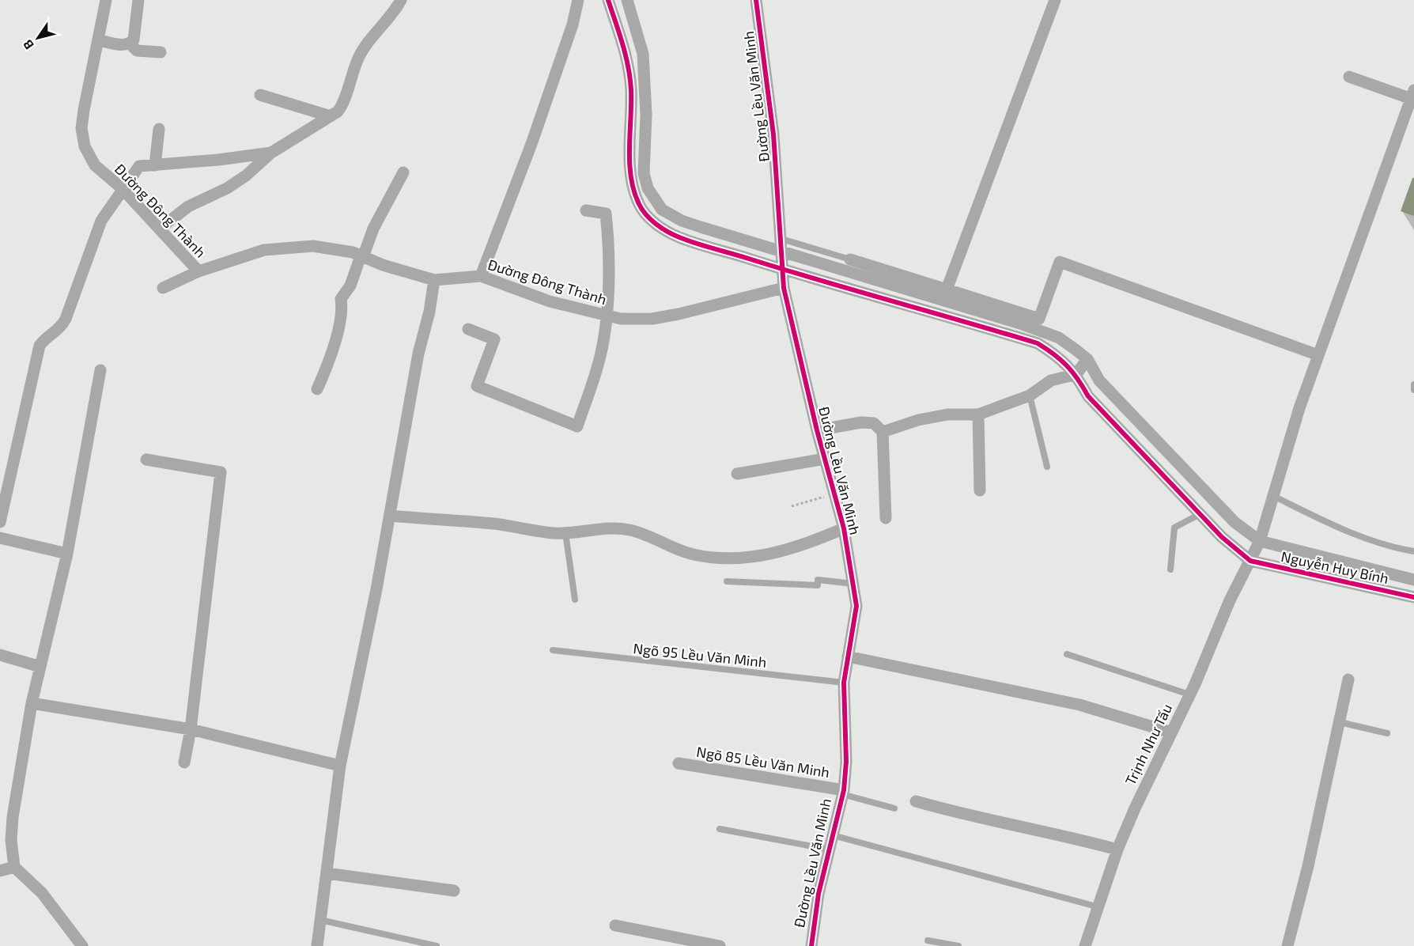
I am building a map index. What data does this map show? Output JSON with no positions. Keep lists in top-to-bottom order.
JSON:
{
  "streets": {
    "street": [
      "Đường Lều Văn Minh",
      "Đường Đông Thành",
      "Nguyễn Huy Bính",
      "Trịnh Như Tấu",
      "Ngõ 85 Lều Văn Minh"
    ],
    "lane": ["Ngõ 95 Lều Văn Minh"]
  },
  "crossings": [
    ["Đường Lều Văn Minh", "Đường Đông Thành"],
    ["Đường Lều Văn Minh", "Ngõ 95 Lều Văn Minh"],
    ["Đường Lều Văn Minh", "Ngõ 85 Lều Văn Minh"],
    ["Nguyễn Huy Bính", "Trịnh Như Tấu"]
  ],
  "north": "bottom left"
}
